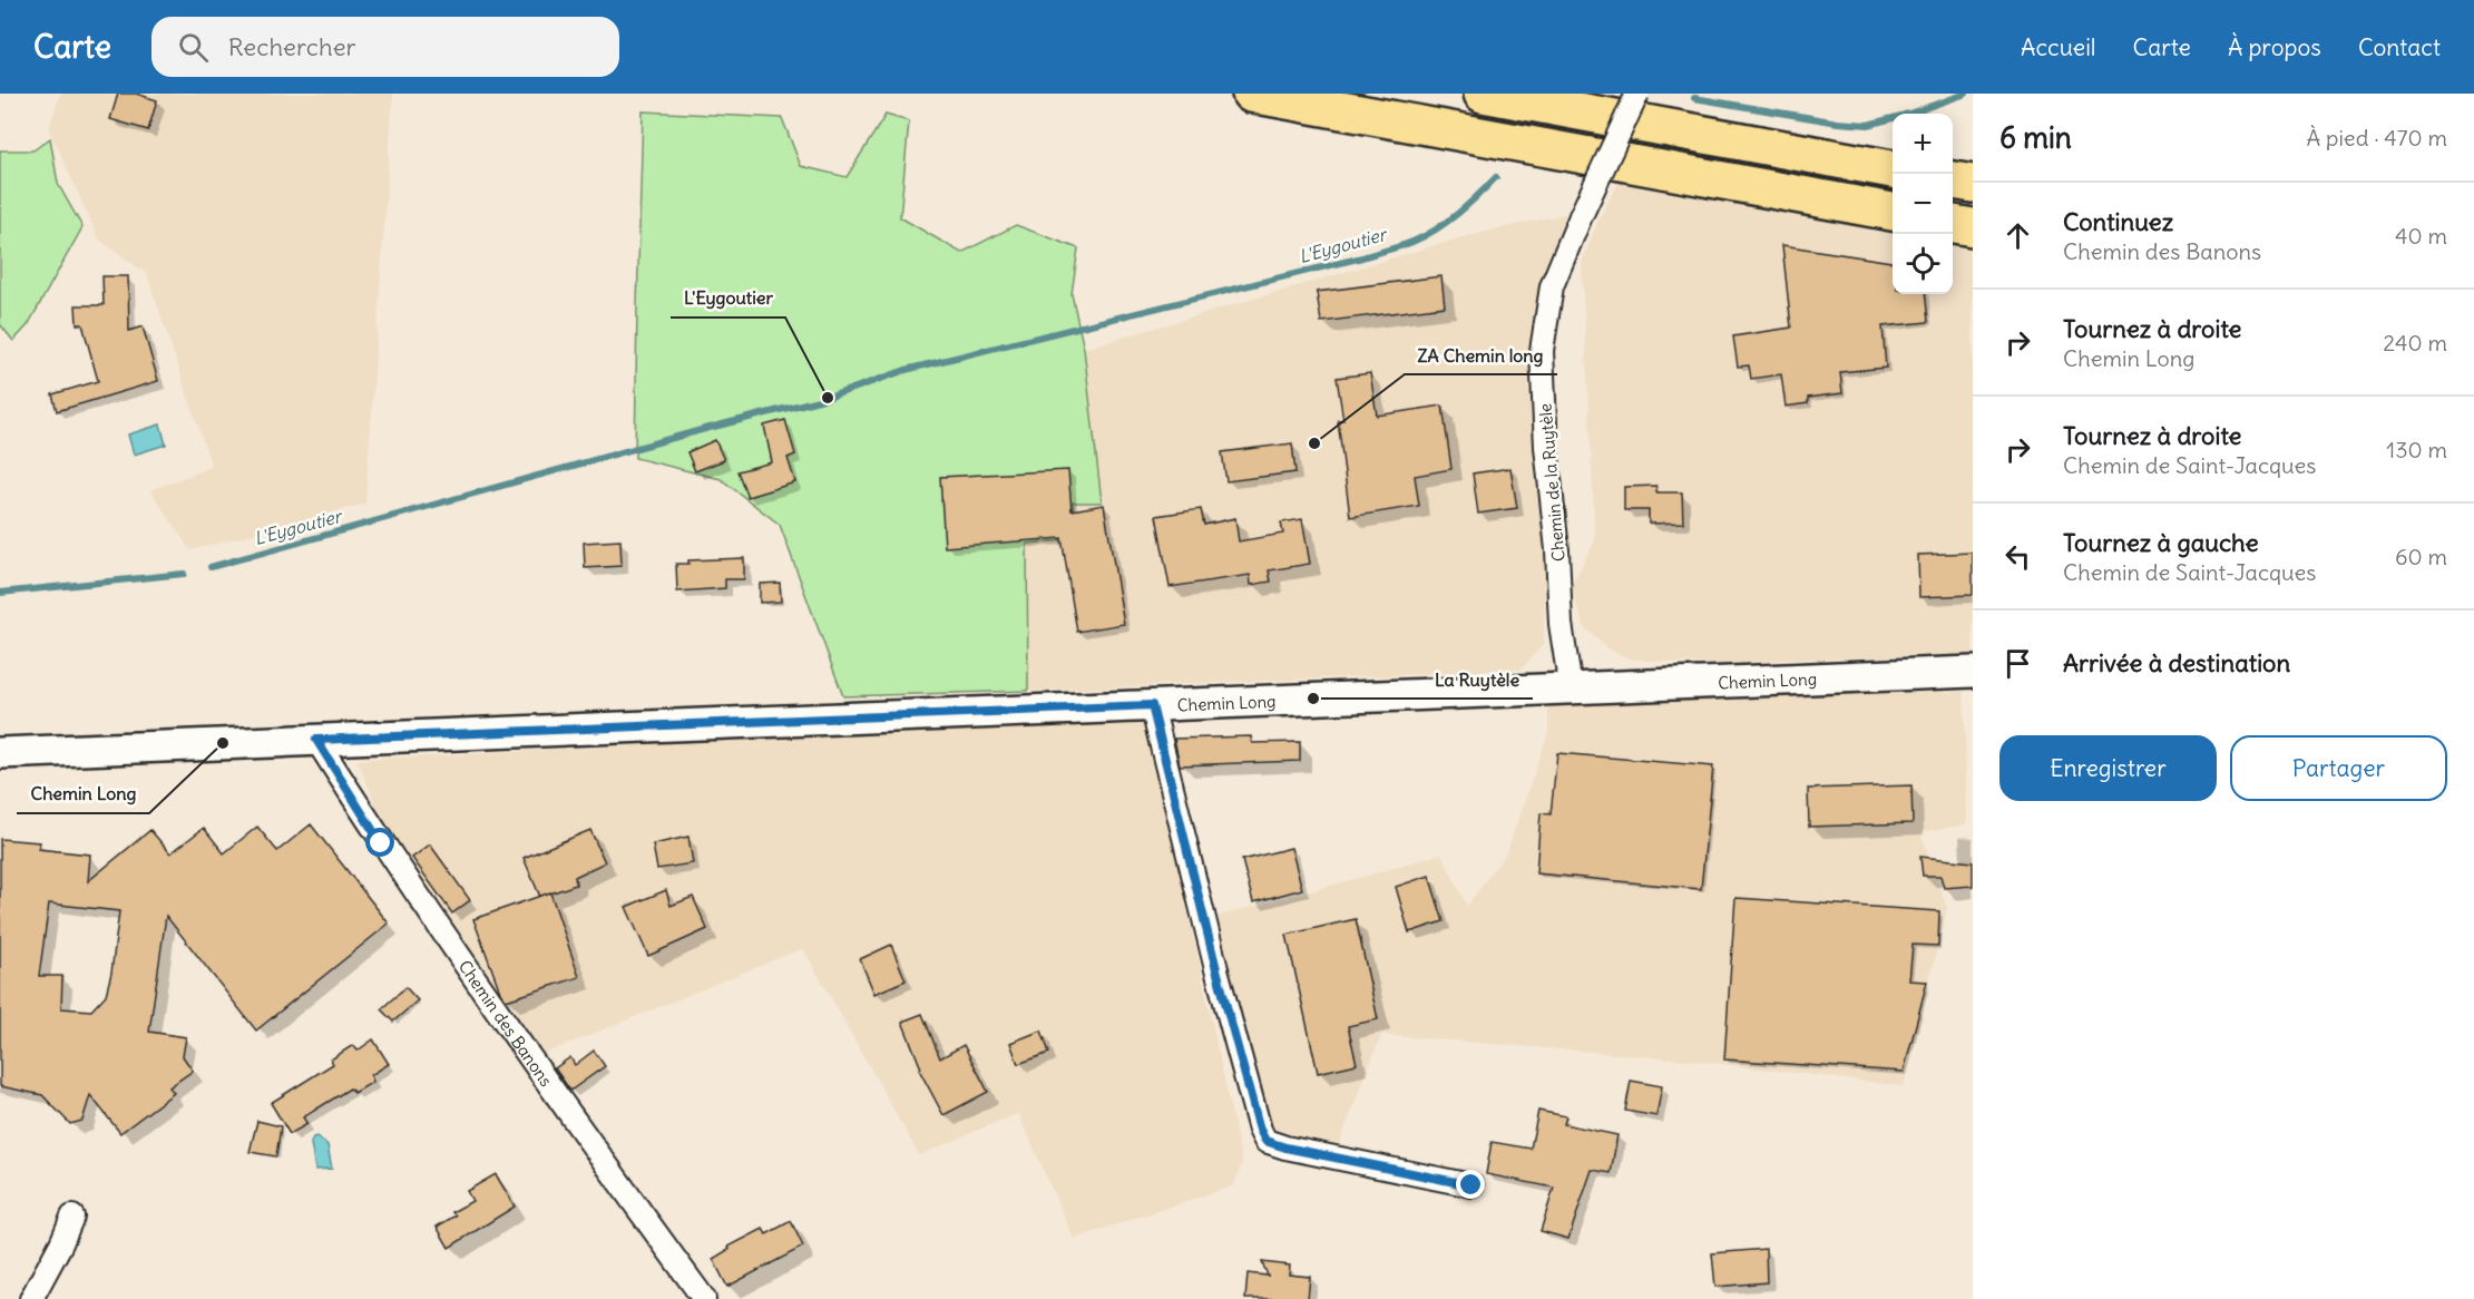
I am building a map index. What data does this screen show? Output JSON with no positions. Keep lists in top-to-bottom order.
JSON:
{
  "streets": {
    "main road": ["Chemin Long"],
    "street": ["Chemin de la Ruytèle", "Chemin des Banons"]
  },
  "crossings": [
    ["Chemin de la Ruytèle", "Chemin Long"],
    ["Chemin Long", "Chemin des Banons"]
  ],
  "water": ["L'Eygoutier"],
  "places": [
    "L'Eygoutier",
    "ZA Chemin long",
    "La Ruytèle",
    "Chemin Long"
  ],
  "page": {
    "header": "Carte",
    "search": "Rechercher",
    "nav": [
      "Accueil",
      "Carte",
      "À propos",
      "Contact"
    ],
    "heading": ["6 min", "À pied · 470 m"],
    "map_buttons": ["+", "−"],
    "list": [
      ["Continuez", "Chemin des Banons", "40 m"],
      ["Tournez à droite", "Chemin Long", "240 m"],
      ["Tournez à droite", "Chemin de Saint-Jacques", "130 m"],
      ["Tournez à gauche", "Chemin de Saint-Jacques", "60 m"],
      "Arrivée à destination"
    ],
    "buttons": ["Enregistrer", "Partager"]
  }
}
